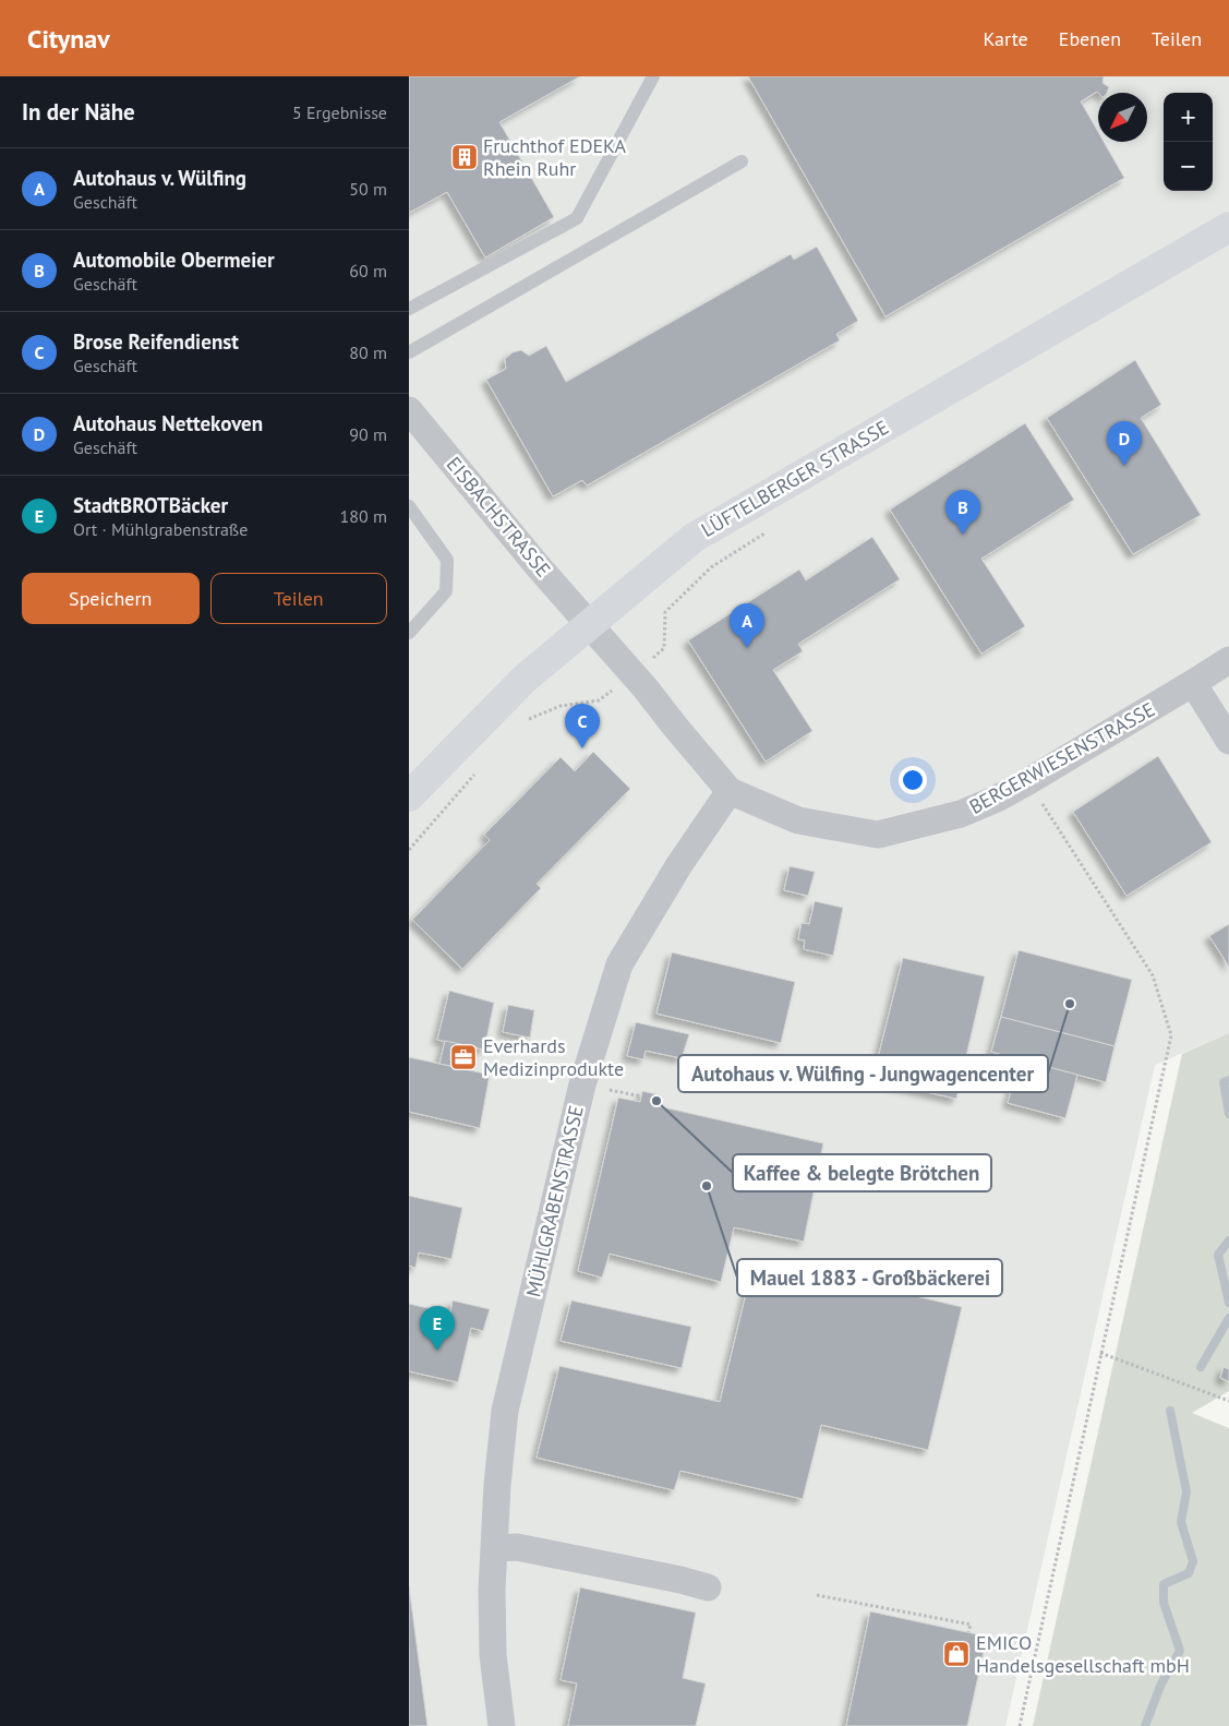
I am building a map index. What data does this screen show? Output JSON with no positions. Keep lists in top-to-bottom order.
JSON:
{
  "streets": {
    "main road": ["LÜFTELBERGER STRASSE"],
    "street": ["EISBACHSTRASSE", "BERGERWIESENSTRASSE", "MÜHLGRABENSTRASSE"]
  },
  "crossings": [
    ["LÜFTELBERGER STRASSE", "EISBACHSTRASSE"],
    ["LÜFTELBERGER STRASSE", "BERGERWIESENSTRASSE"],
    ["EISBACHSTRASSE", "BERGERWIESENSTRASSE"],
    ["BERGERWIESENSTRASSE", "MÜHLGRABENSTRASSE"]
  ],
  "places": {
    "building": ["Fruchthof EDEKA Rhein Ruhr"],
    "other": ["Autohaus v. Wülfing - Jungwagencenter", "Kaffee & belegte Brötchen", "Mauel 1883 - Großbäckerei"],
    "office": ["Everhards Medizinprodukte"],
    "shop": ["EMICO Handelsgesellschaft mbH"]
  },
  "north": "bottom left",
  "page": {
    "header": "Citynav",
    "nav": ["Karte", "Ebenen", "Teilen"],
    "heading": ["In der Nähe", "5 Ergebnisse"],
    "map_buttons": ["+", "−"],
    "list": [
      {
        "mark": "A",
        "name": "Autohaus v. Wülfing",
        "note": "Geschäft",
        "value": "50 m"
      },
      {
        "mark": "B",
        "name": "Automobile Obermeier",
        "note": "Geschäft",
        "value": "60 m"
      },
      {
        "mark": "C",
        "name": "Brose Reifendienst",
        "note": "Geschäft",
        "value": "80 m"
      },
      {
        "mark": "D",
        "name": "Autohaus Nettekoven",
        "note": "Geschäft",
        "value": "90 m"
      },
      {
        "mark": "E",
        "name": "StadtBROTBäcker",
        "note": "Ort · Mühlgrabenstraße",
        "value": "180 m"
      }
    ],
    "pins": [
      "D",
      "B",
      "A",
      "C",
      "E"
    ],
    "buttons": ["Speichern", "Teilen"]
  }
}
